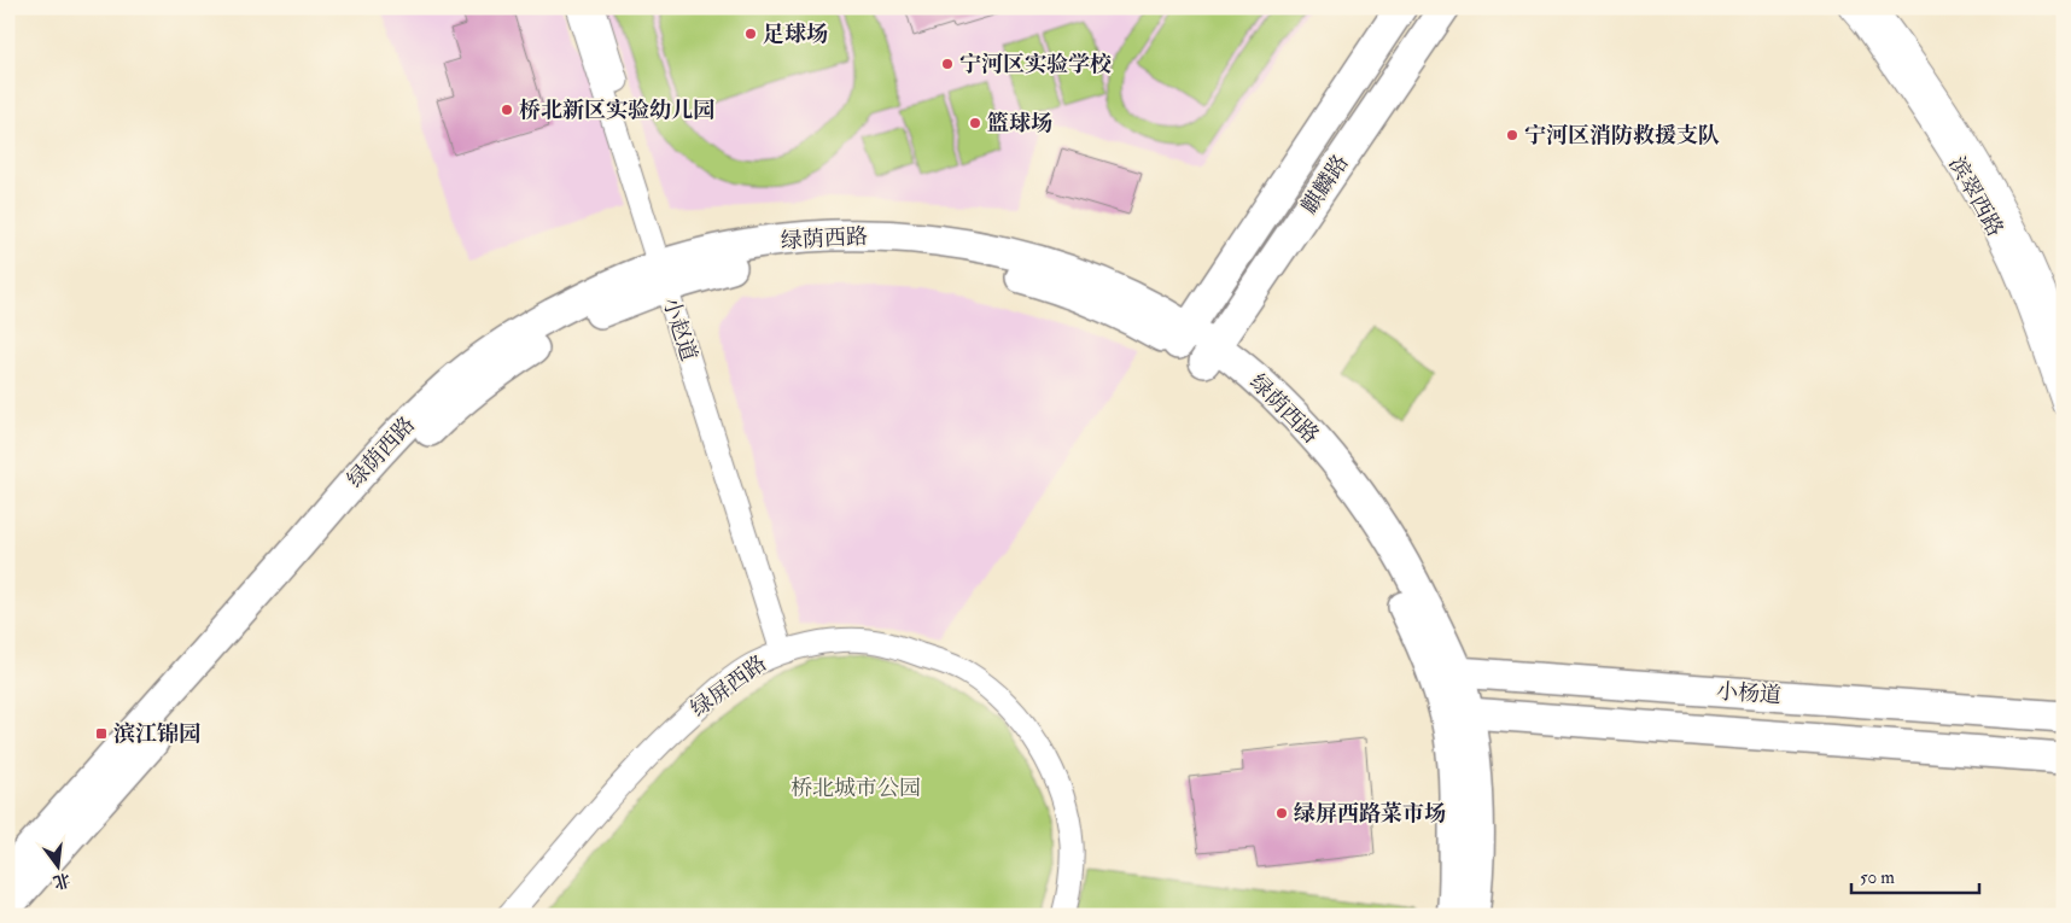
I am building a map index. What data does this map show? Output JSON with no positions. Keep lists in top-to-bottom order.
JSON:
{
  "streets": {
    "main road": ["麒麟路", "绿荫西路", "小杨道"],
    "street": ["滨翠西路", "小赵道", "绿屏西路"]
  },
  "crossings": [
    ["麒麟路", "绿荫西路"],
    ["绿荫西路", "小赵道"],
    ["绿荫西路", "小杨道"],
    ["小赵道", "绿屏西路"]
  ],
  "parks": ["桥北城市公园"],
  "places": {
    "other": [
      "足球场",
      "宁河区实验学校",
      "桥北新区实验幼儿园",
      "篮球场",
      "宁河区消防救援支队",
      "绿屏西路菜市场"
    ],
    "transit": ["滨江锦园"]
  },
  "scale_bar": "50 m",
  "north": "bottom"
}
